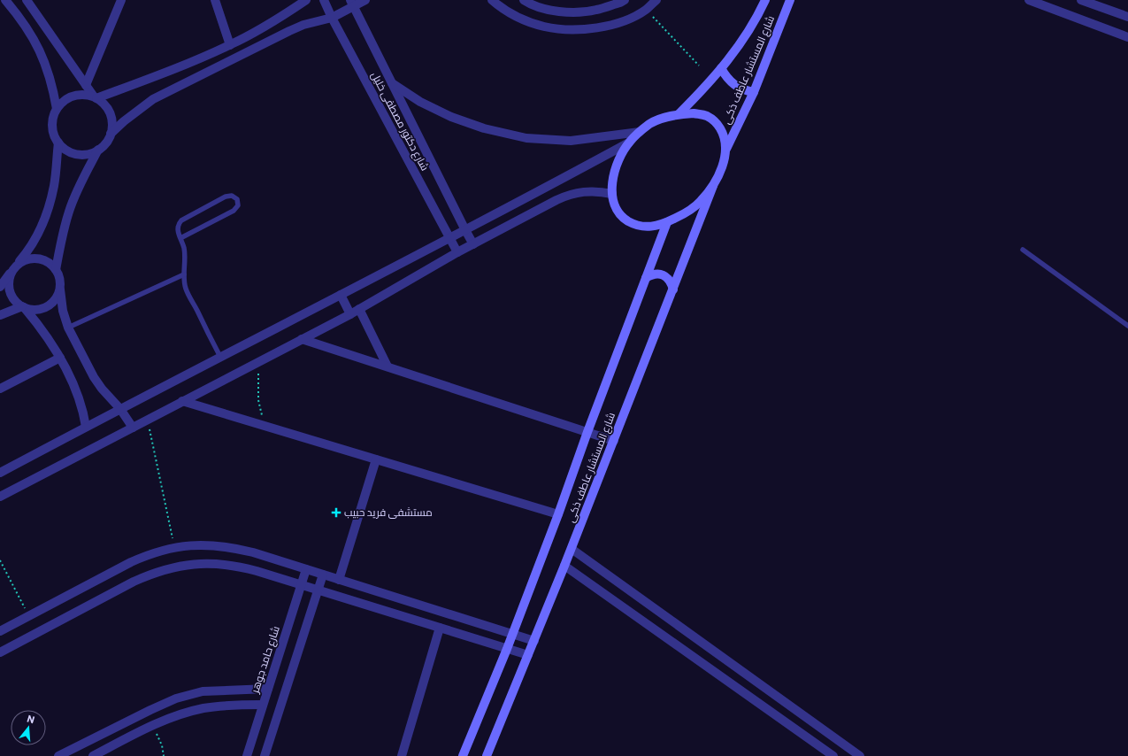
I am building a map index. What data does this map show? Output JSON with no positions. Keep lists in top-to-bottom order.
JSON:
{
  "streets": {
    "street": ["شارع المستشار عاطف ذكى", "شارع دكتور مصطفى خليل", "شارع حامد جوهر"]
  },
  "places": {
    "health": ["مستشفى فريد حبيب"]
  },
  "north": "top"
}
